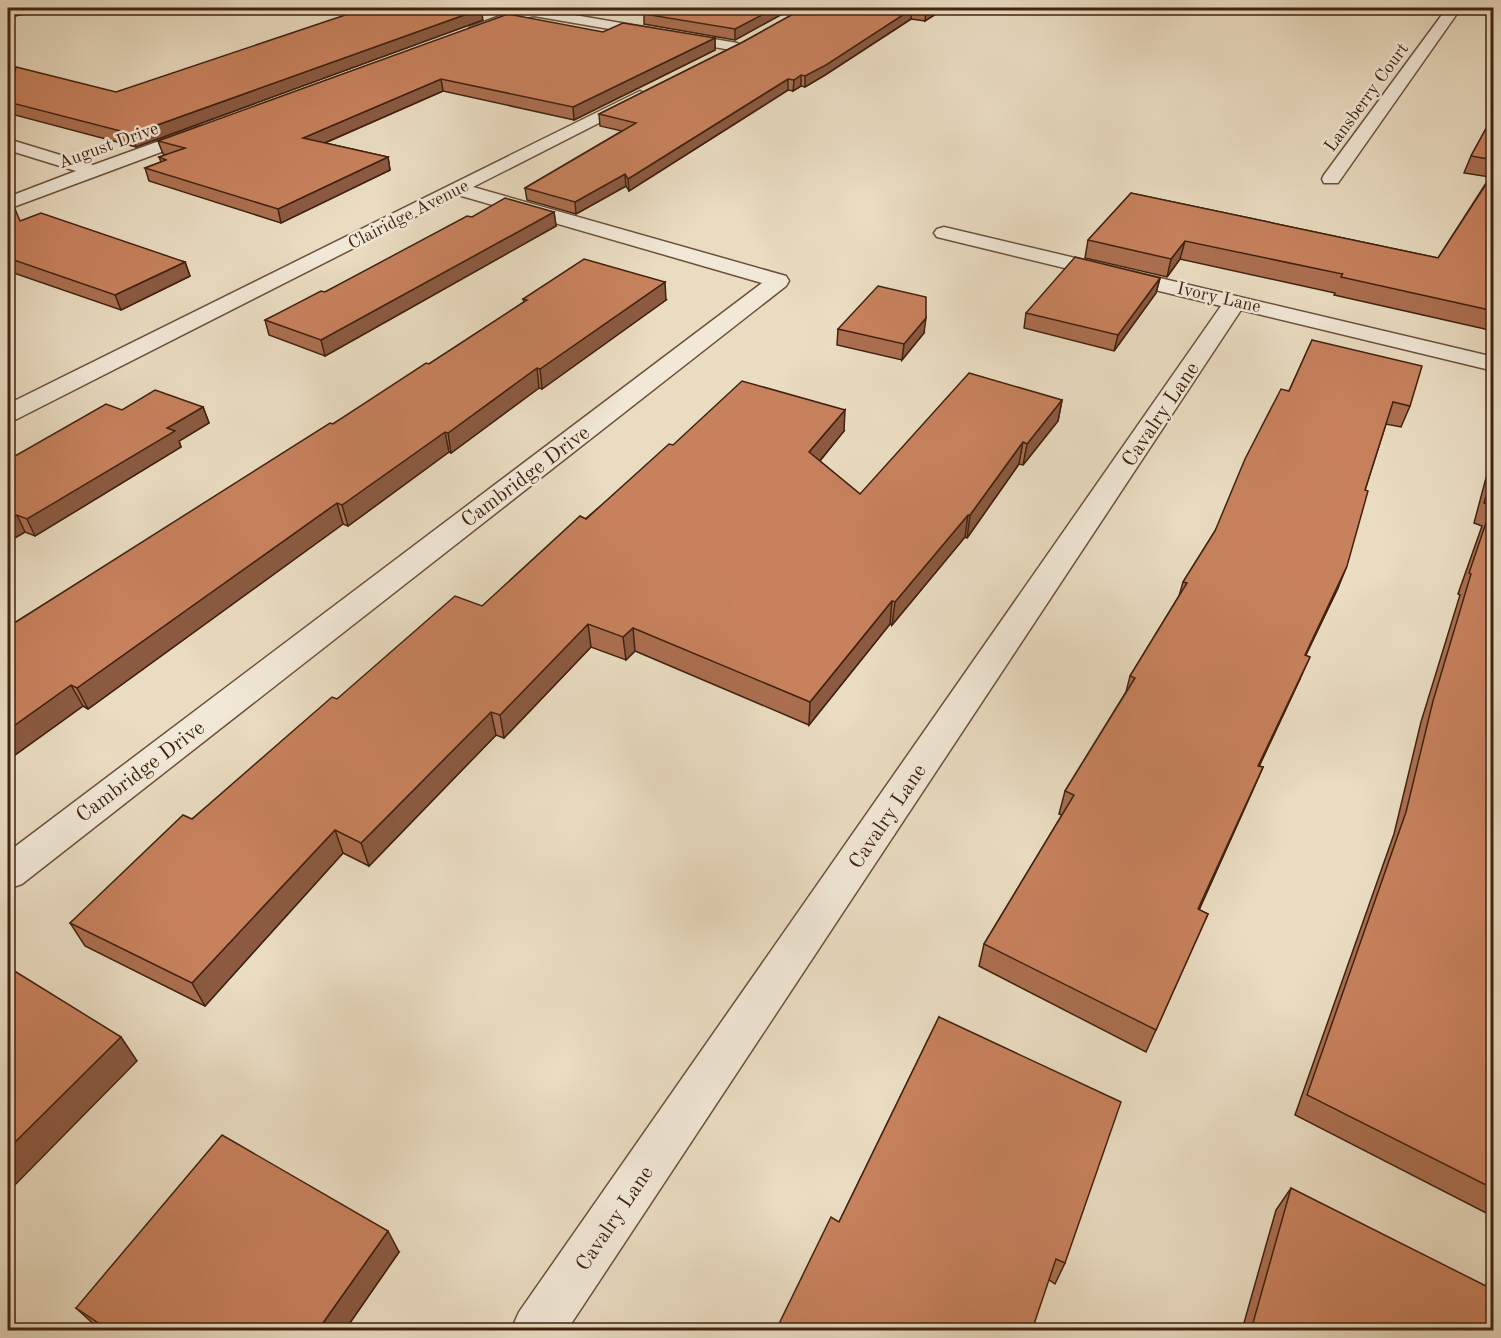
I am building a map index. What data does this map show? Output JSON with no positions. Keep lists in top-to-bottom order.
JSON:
{
  "streets": {
    "street": [
      "Lansberry Court",
      "August Drive",
      "Clairidge Avenue",
      "Ivory Lane",
      "Cavalry Lane",
      "Cambridge Drive"
    ]
  },
  "crossings": [
    ["Clairidge Avenue", "Cambridge Drive"],
    ["Ivory Lane", "Cavalry Lane"]
  ]
}
